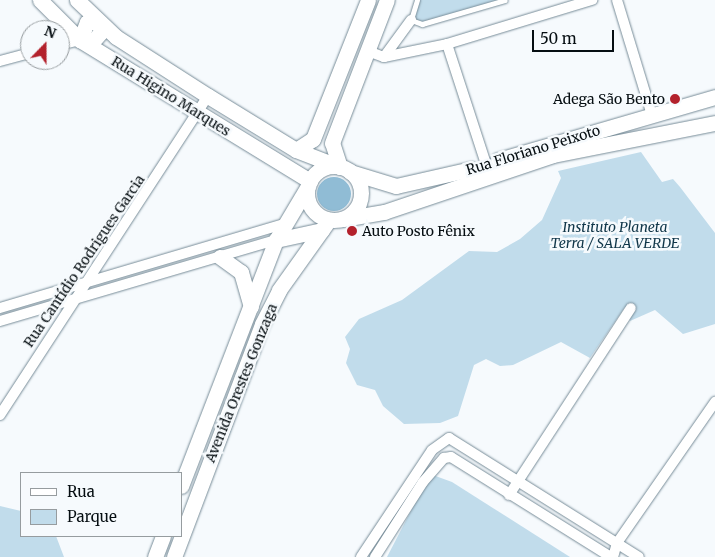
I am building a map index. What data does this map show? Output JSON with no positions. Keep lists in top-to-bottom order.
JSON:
{
  "streets": {
    "main road": ["Rua Higino Marques", "Rua Floriano Peixoto", "Avenida Orestes Gonzaga"],
    "street": ["Rua Cantídio Rodrigues Garcia"]
  },
  "crossings": [
    ["Rua Higino Marques", "Rua Floriano Peixoto"],
    ["Rua Higino Marques", "Rua Cantídio Rodrigues Garcia"],
    ["Rua Higino Marques", "Avenida Orestes Gonzaga"],
    ["Rua Floriano Peixoto", "Avenida Orestes Gonzaga"]
  ],
  "parks": ["Instituto Planeta Terra / SALA VERDE"],
  "places": ["Adega São Bento", "Auto Posto Fênix"],
  "legend": ["Rua", "Parque"],
  "scale_bar": "50 m",
  "north": "top"
}
